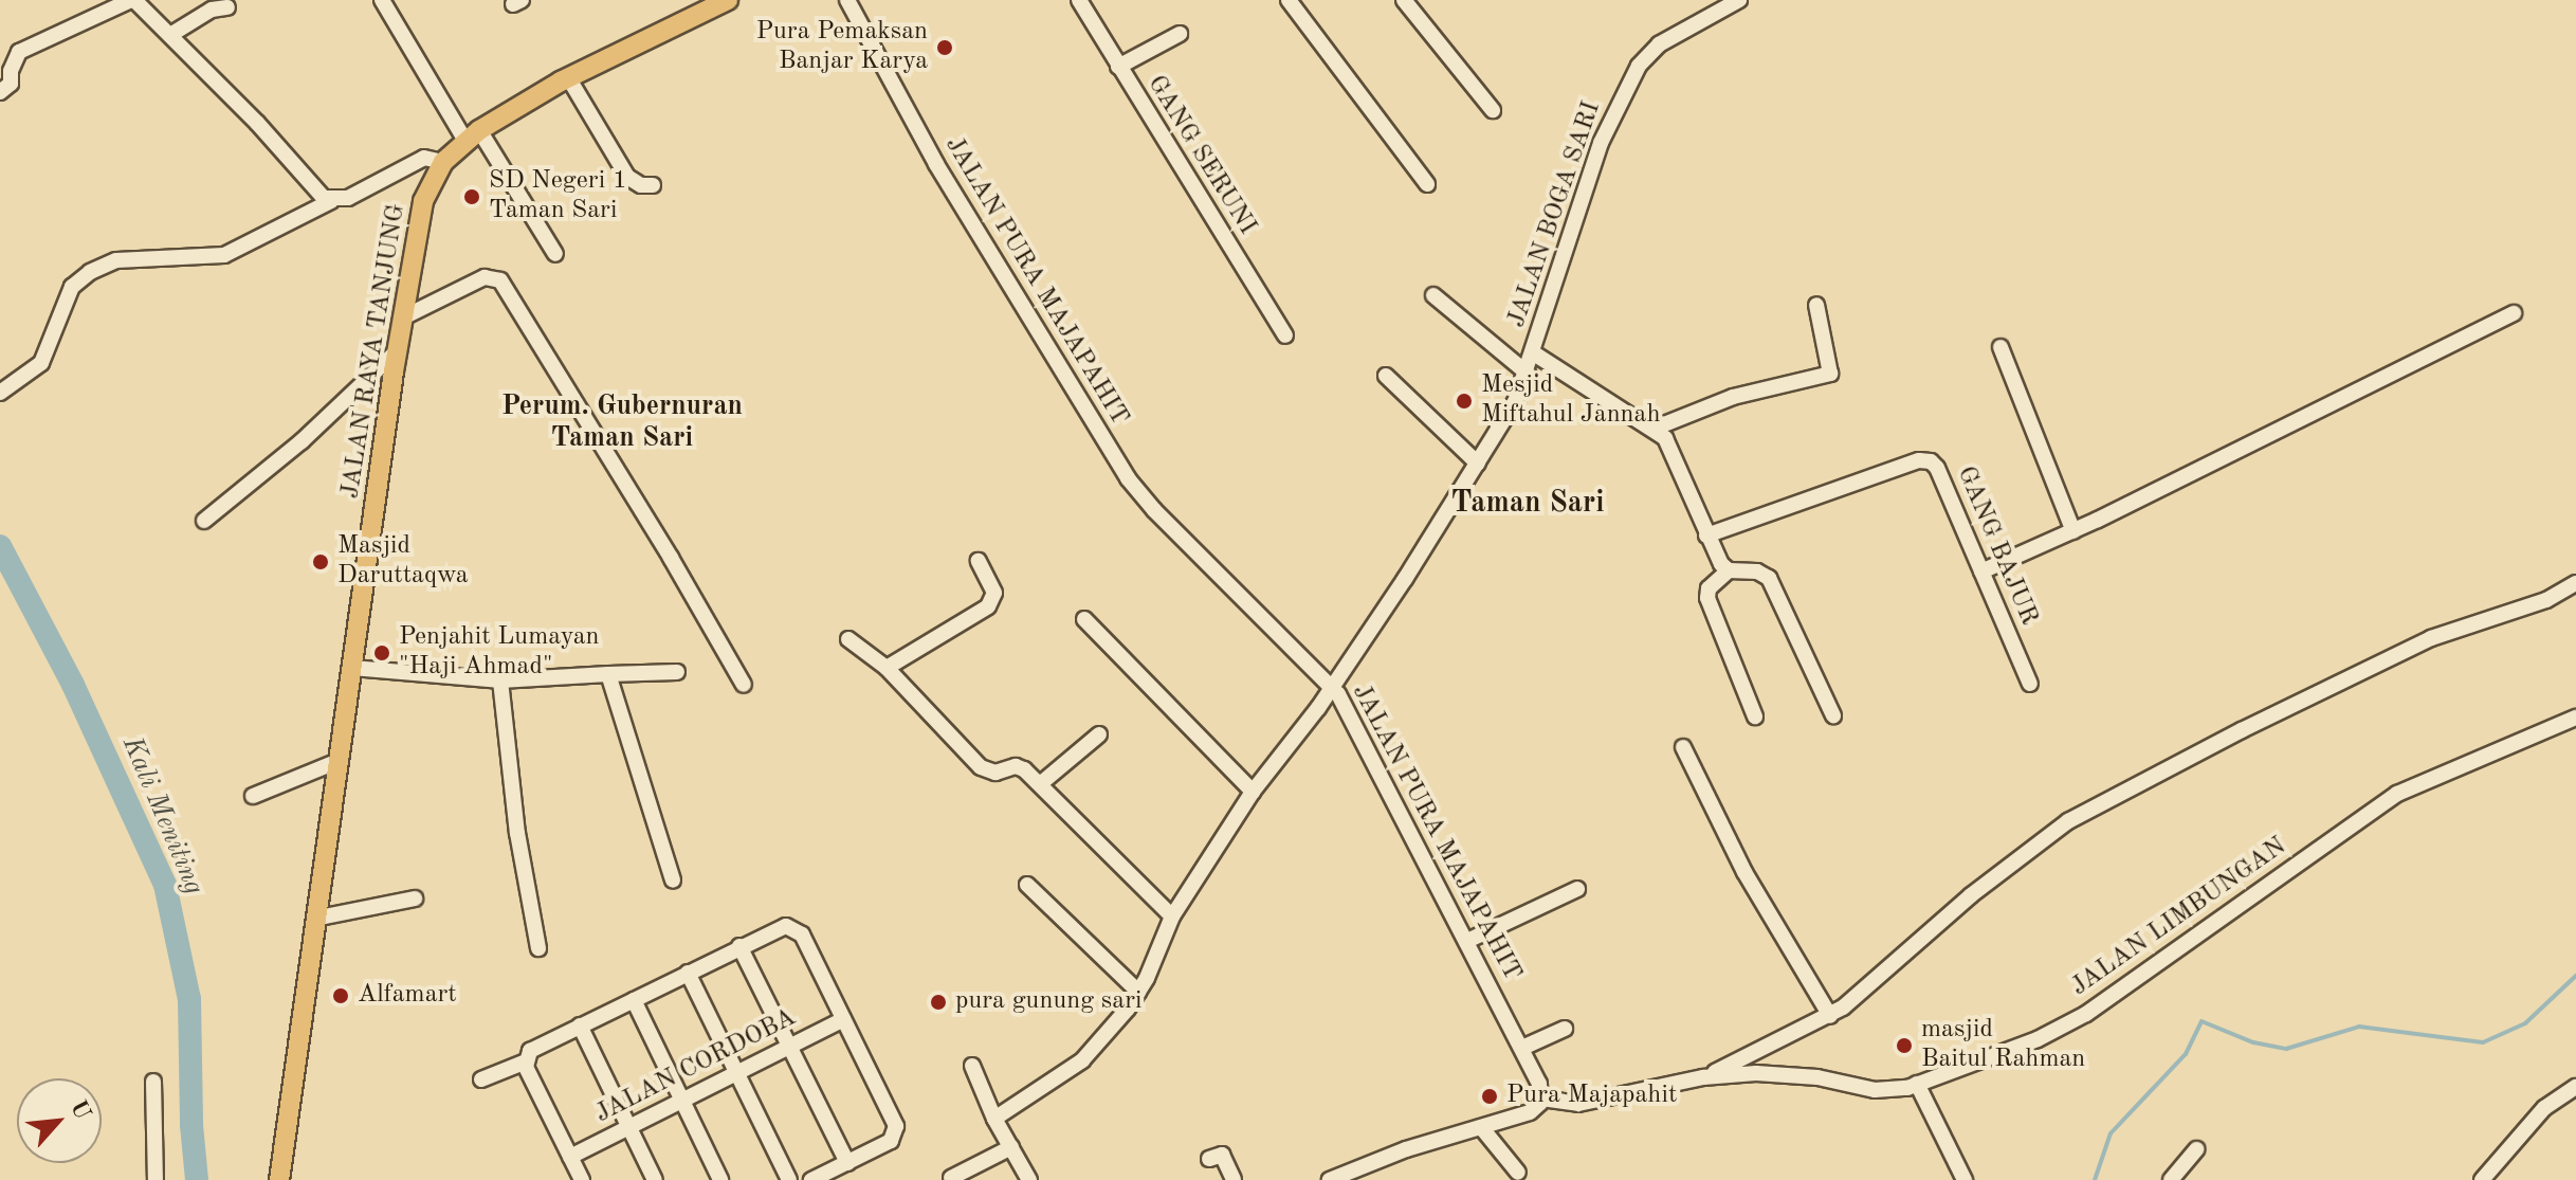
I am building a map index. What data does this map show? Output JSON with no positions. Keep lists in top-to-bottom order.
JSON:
{
  "streets": {
    "main road": ["JALAN RAYA TANJUNG"],
    "street": [
      "GANG SERUNI",
      "JALAN BOGA SARI",
      "JALAN PURA MAJAPAHIT",
      "GANG BAJUR",
      "JALAN LIMBUNGAN",
      "JALAN CORDOBA"
    ]
  },
  "crossings": [
    ["JALAN BOGA SARI", "JALAN PURA MAJAPAHIT"],
    ["JALAN PURA MAJAPAHIT", "JALAN LIMBUNGAN"]
  ],
  "districts": ["Perum. Gubernuran Taman Sari", "Taman Sari"],
  "water": ["Kali Meniting"],
  "places": [
    "Pura Pemaksan Banjar Karya",
    "SD Negeri 1 Taman Sari",
    "Mesjid Miftahul Jannah",
    "Masjid Daruttaqwa",
    "Penjahit Lumayan \"Haji Ahmad\"",
    "Alfamart",
    "pura gunung sari",
    "masjid Baitul Rahman",
    "Pura Majapahit"
  ],
  "north": "top right"
}
